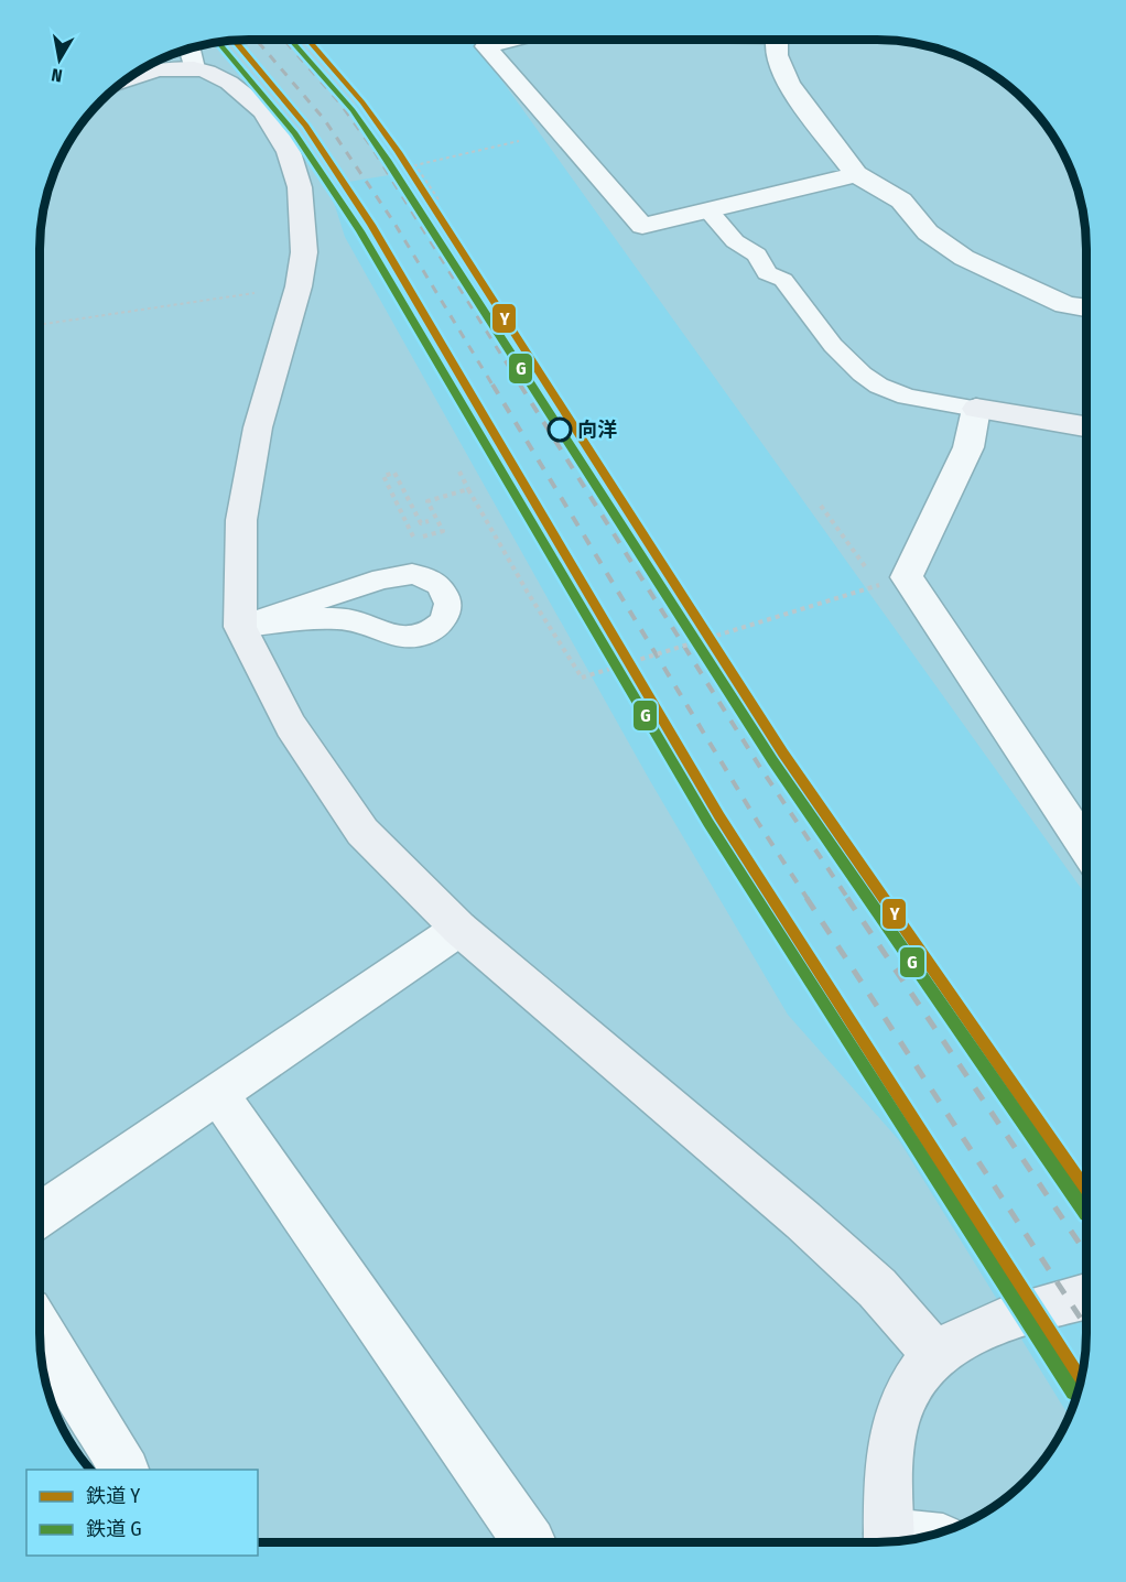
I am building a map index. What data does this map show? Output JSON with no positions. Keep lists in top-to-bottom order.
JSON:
{
  "places": ["向洋"],
  "lines": ["rail line Y", "rail line G"],
  "legend": ["鉄道 Y", "鉄道 G"],
  "north": "bottom"
}
